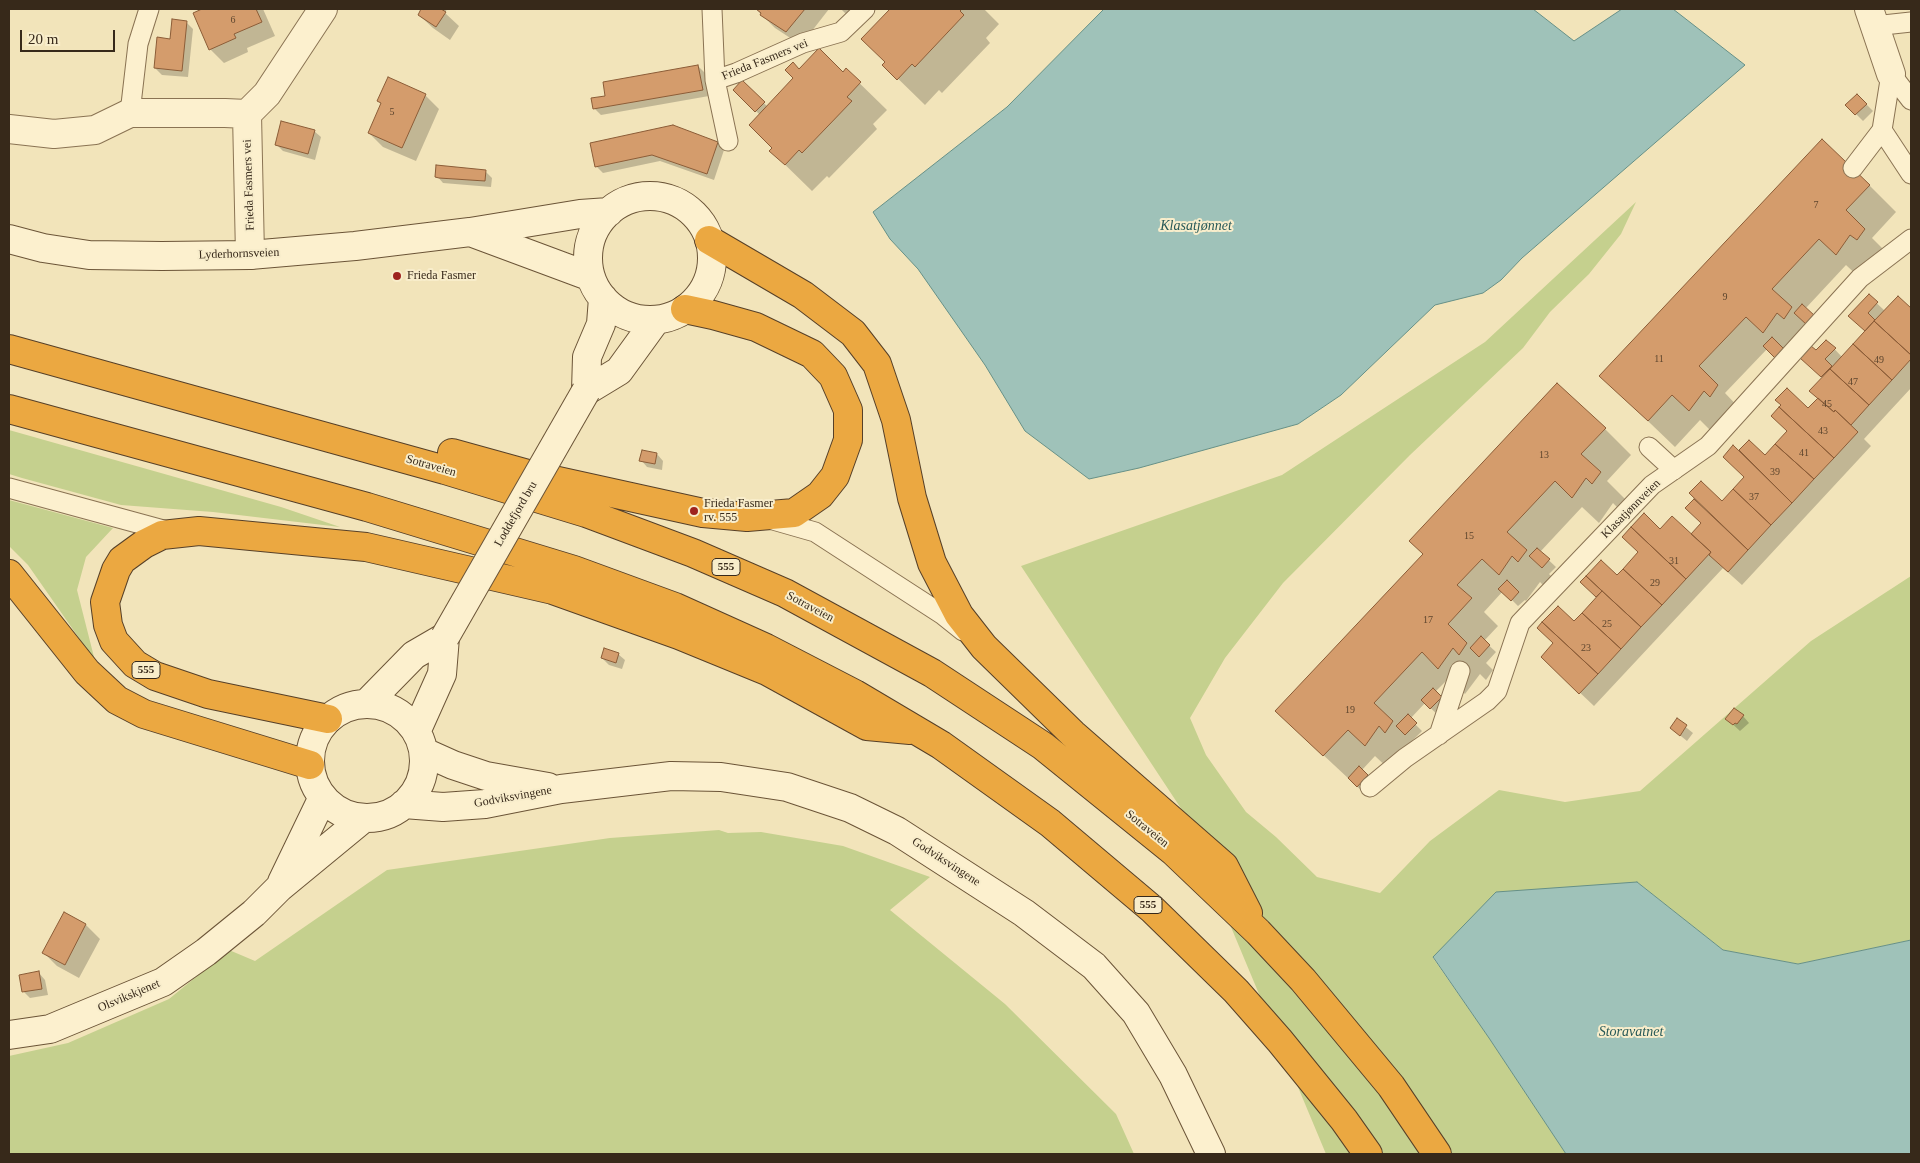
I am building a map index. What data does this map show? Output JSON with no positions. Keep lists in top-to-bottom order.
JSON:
{
  "streets": {
    "highway": ["Sotraveien", "555"],
    "main road": [
      "Frieda Fasmers vei",
      "Lyderhornsveien",
      "Loddefjord bru",
      "Godviksvingene",
      "Olsvikskjenet"
    ],
    "lane": ["Klasatjønnveien"]
  },
  "crossings": [
    ["Frieda Fasmers vei", "Lyderhornsveien"],
    ["Lyderhornsveien", "555"],
    ["Sotraveien", "555"],
    ["555", "Godviksvingene"],
    ["555", "Olsvikskjenet"],
    ["Godviksvingene", "Olsvikskjenet"]
  ],
  "water": ["Klasatjønnet", "Storavatnet"],
  "places": ["Frieda Fasmer", "Frieda Fasmer rv. 555"],
  "house_numbers": [
    "6",
    "5",
    "7",
    "9",
    "11",
    "49",
    "47",
    "45",
    "43",
    "41",
    "13",
    "39",
    "37",
    "15",
    "31",
    "29",
    "17",
    "25",
    "23",
    "19"
  ],
  "scale_bar": "20 m"
}
